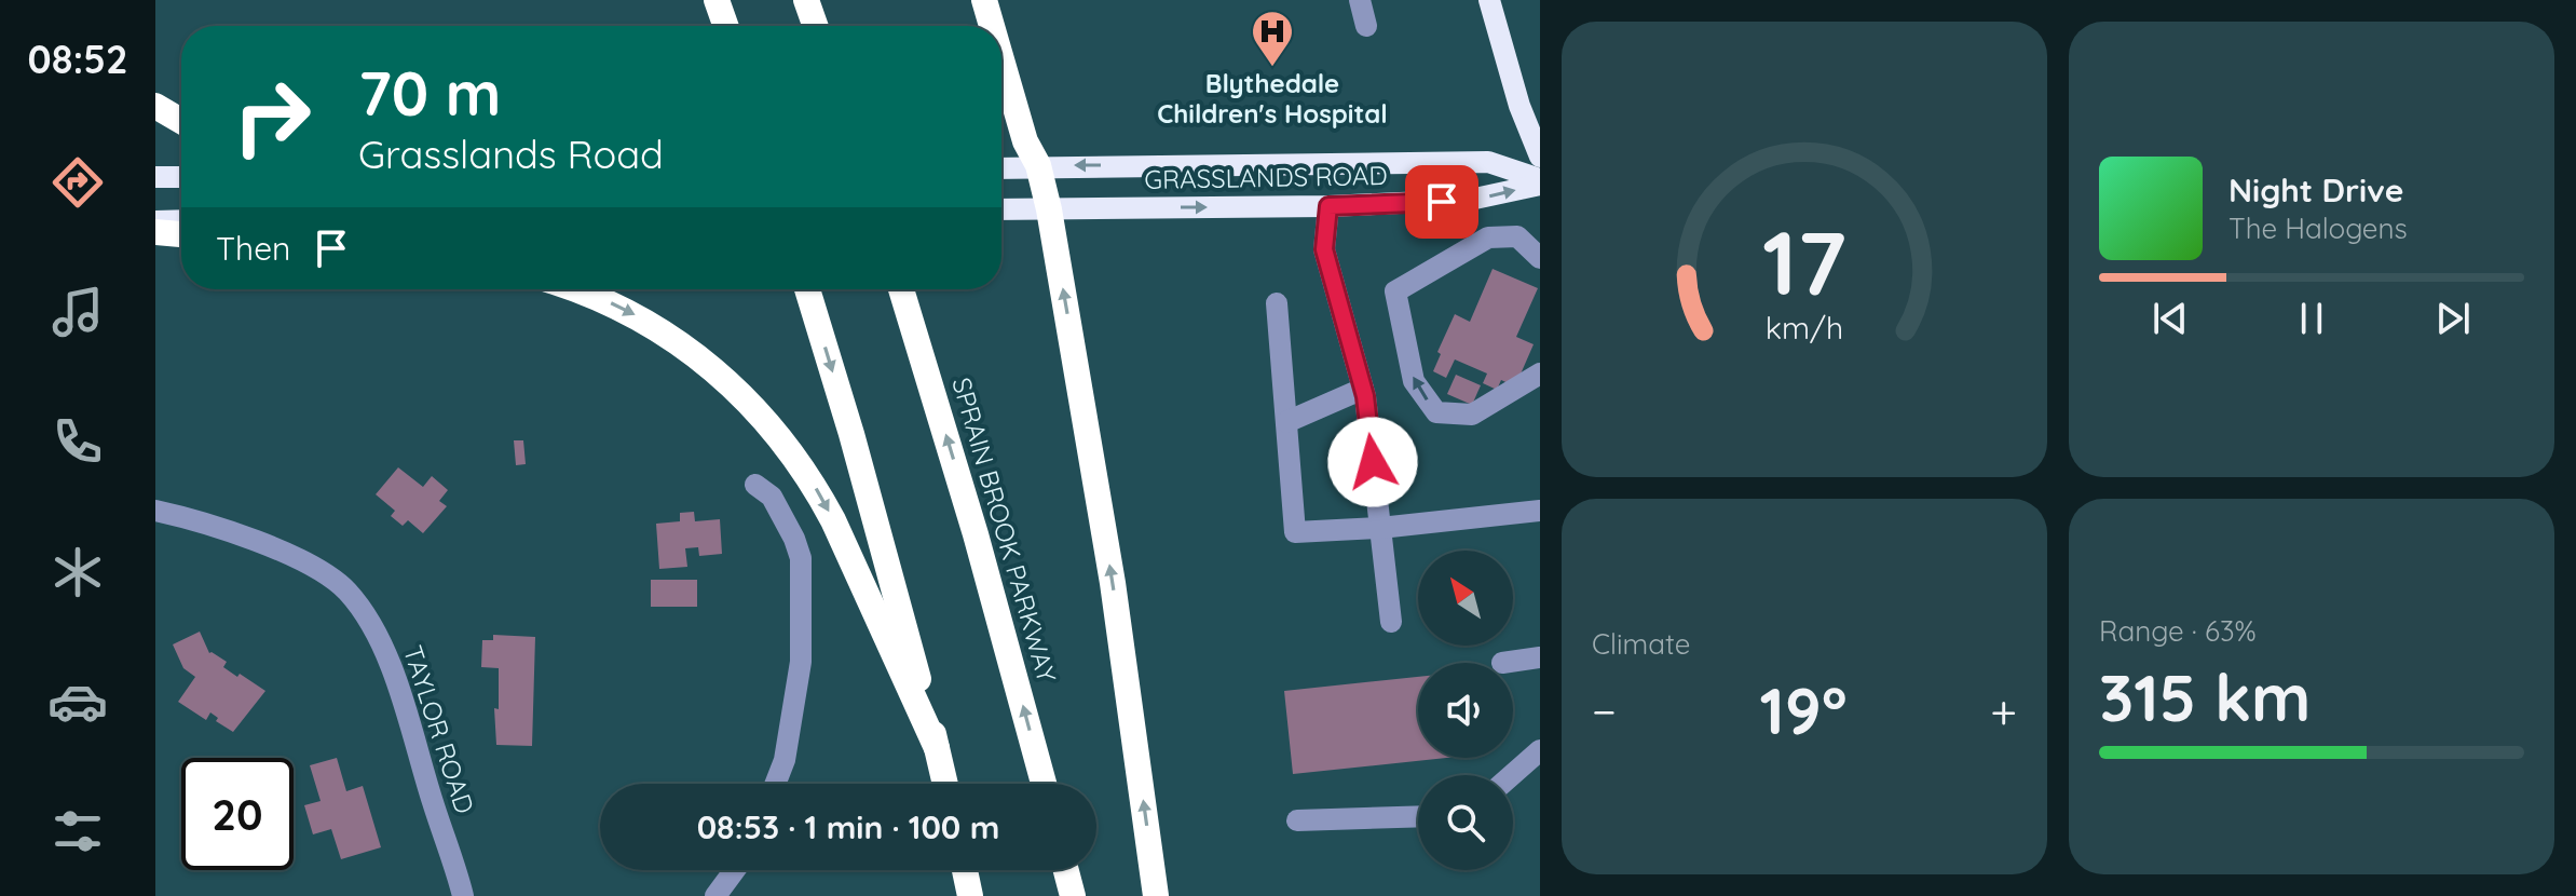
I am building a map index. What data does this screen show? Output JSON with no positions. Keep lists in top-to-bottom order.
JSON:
{
  "streets": {
    "highway": ["SPRAIN BROOK PARKWAY"],
    "main road": ["GRASSLANDS ROAD"],
    "street": ["TAYLOR ROAD"]
  },
  "places": {
    "hospital": ["Blythedale Children's Hospital"]
  },
  "north": "top left",
  "page": {
    "tabs": "08:52",
    "turn": ["70 m", "Grasslands Road"],
    "song": ["Night Drive", "The Halogens"],
    "then": "Then",
    "tile": [
      "Climate",
      ["Range · 63%", "315 km"]
    ],
    "heat": ["−", "19°", "+"],
    "limit": "20",
    "trip": "08:53 · 1 min · 100 m",
    "gauge": ["17", "km/h"]
  }
}
